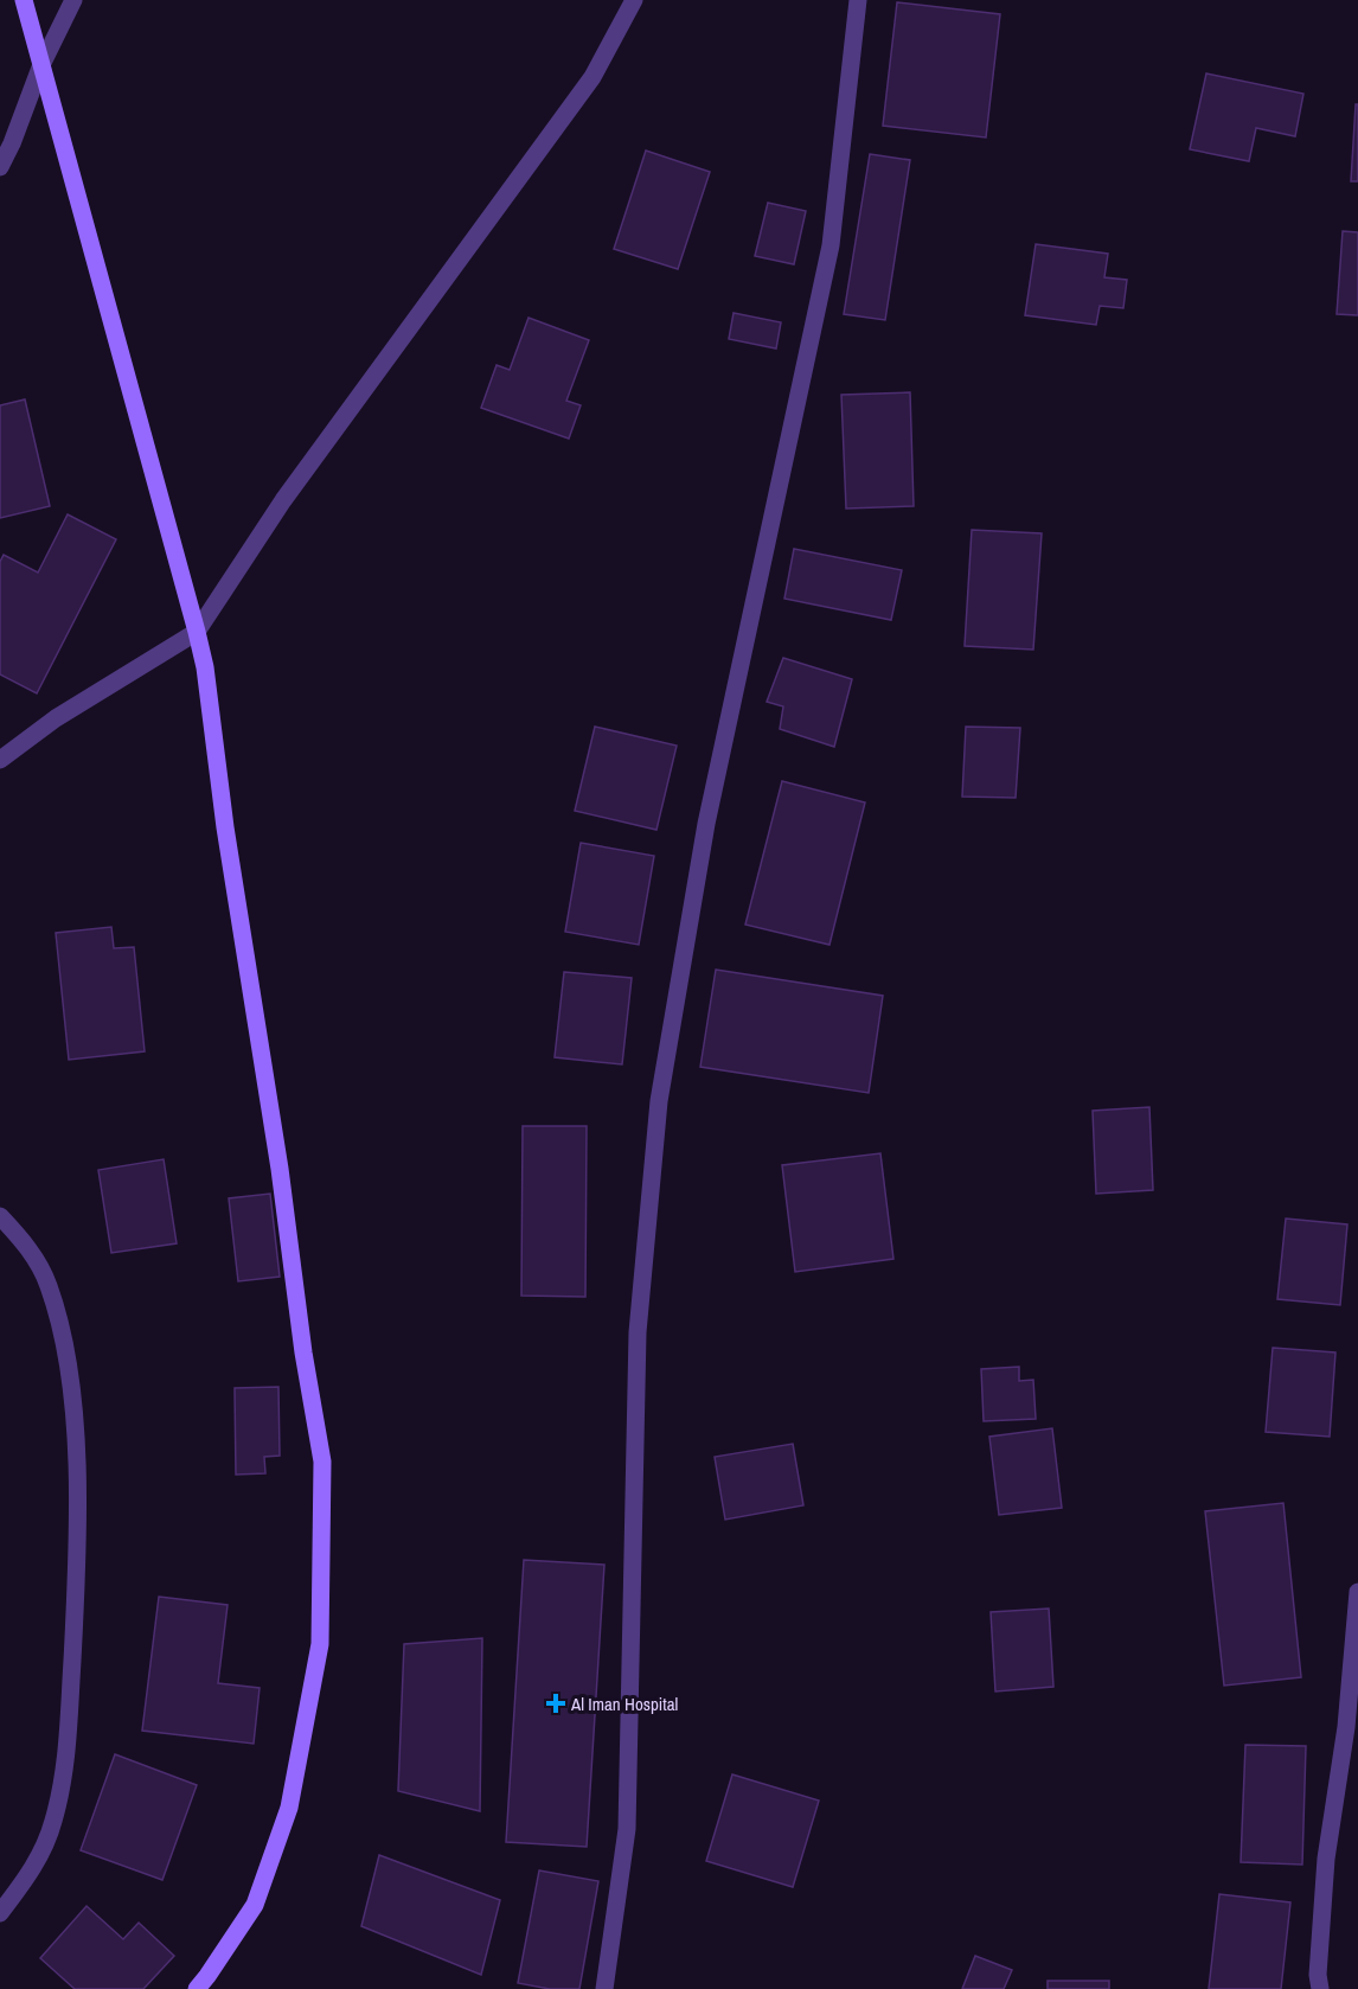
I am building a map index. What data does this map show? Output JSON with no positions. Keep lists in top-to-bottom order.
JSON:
{
  "places": {
    "health": ["Al Iman Hospital"]
  }
}
